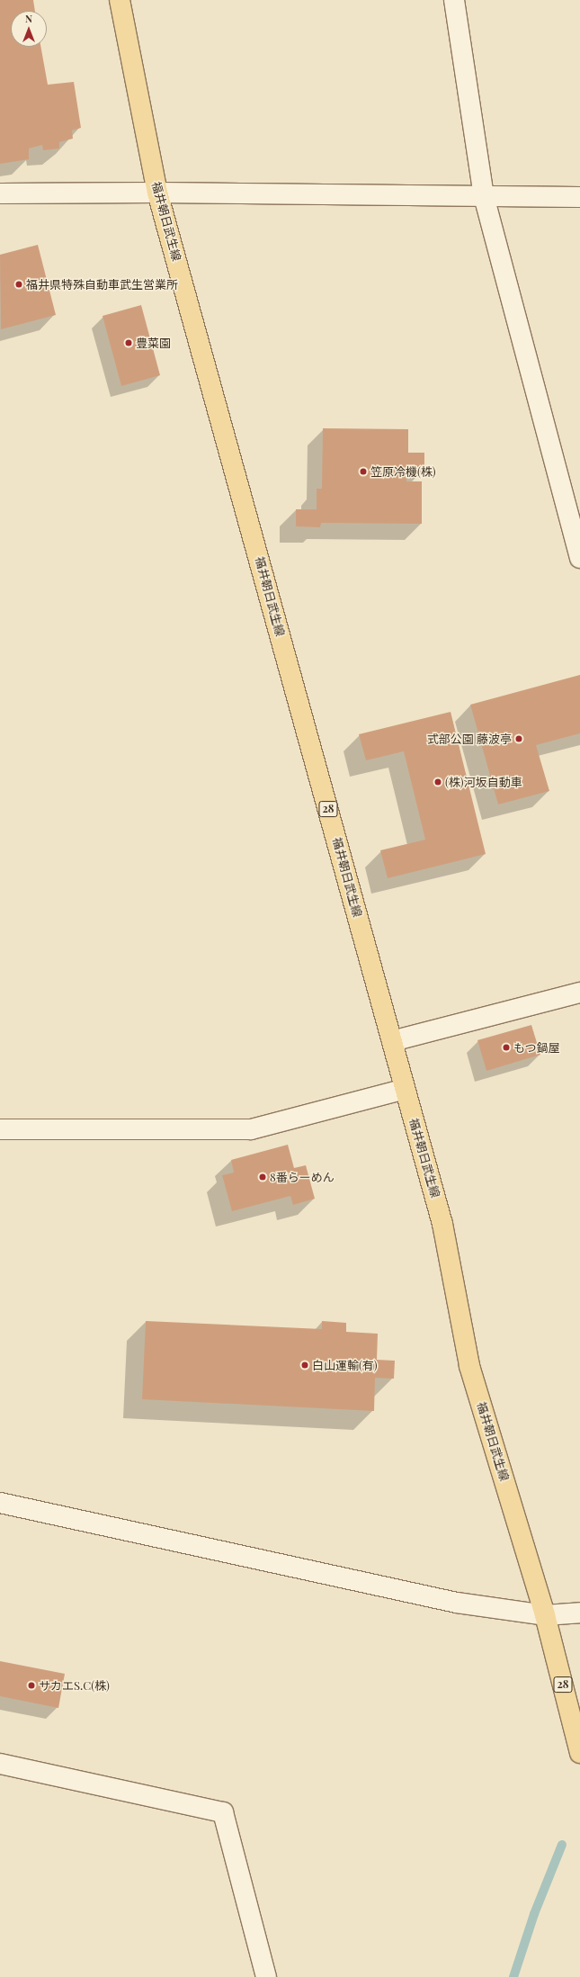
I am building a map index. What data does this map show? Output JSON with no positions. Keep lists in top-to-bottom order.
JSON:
{
  "streets": {
    "main road": ["福井朝日武生線", "28"]
  },
  "places": [
    "福井県特殊自動車武生営業所",
    "豊菜園",
    "笠原冷機(株)",
    "式部公園 藤波亭",
    "(株)河坂自動車",
    "もつ鍋屋",
    "8番らーめん",
    "白山運輸(有)",
    "サカエS.C(株)"
  ],
  "north": "top"
}
